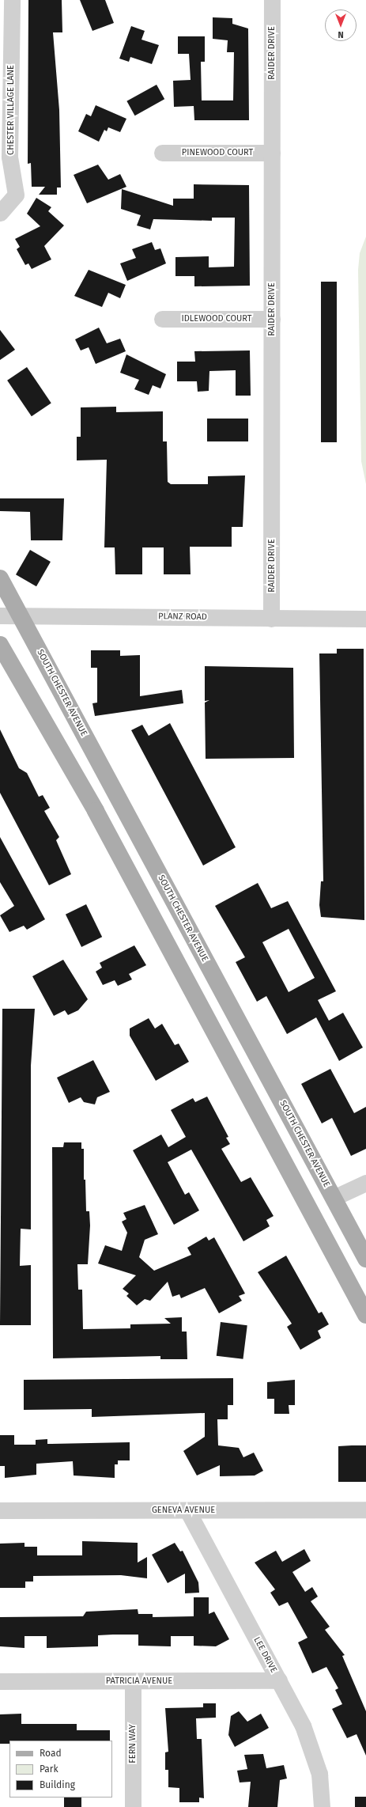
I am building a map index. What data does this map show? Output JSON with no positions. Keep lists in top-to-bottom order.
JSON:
{
  "streets": {
    "main road": ["SOUTH CHESTER AVENUE"],
    "street": [
      "RAIDER DRIVE",
      "CHESTER VILLAGE LANE",
      "PINEWOOD COURT",
      "IDLEWOOD COURT",
      "PLANZ ROAD",
      "GENEVA AVENUE",
      "LEE DRIVE",
      "PATRICIA AVENUE",
      "FERN WAY"
    ]
  },
  "crossings": [
    ["RAIDER DRIVE", "PINEWOOD COURT"],
    ["RAIDER DRIVE", "IDLEWOOD COURT"],
    ["RAIDER DRIVE", "PLANZ ROAD"],
    ["PLANZ ROAD", "SOUTH CHESTER AVENUE"],
    ["GENEVA AVENUE", "LEE DRIVE"],
    ["LEE DRIVE", "PATRICIA AVENUE"],
    ["PATRICIA AVENUE", "FERN WAY"]
  ],
  "legend": ["Road", "Park", "Building"],
  "north": "bottom"
}
